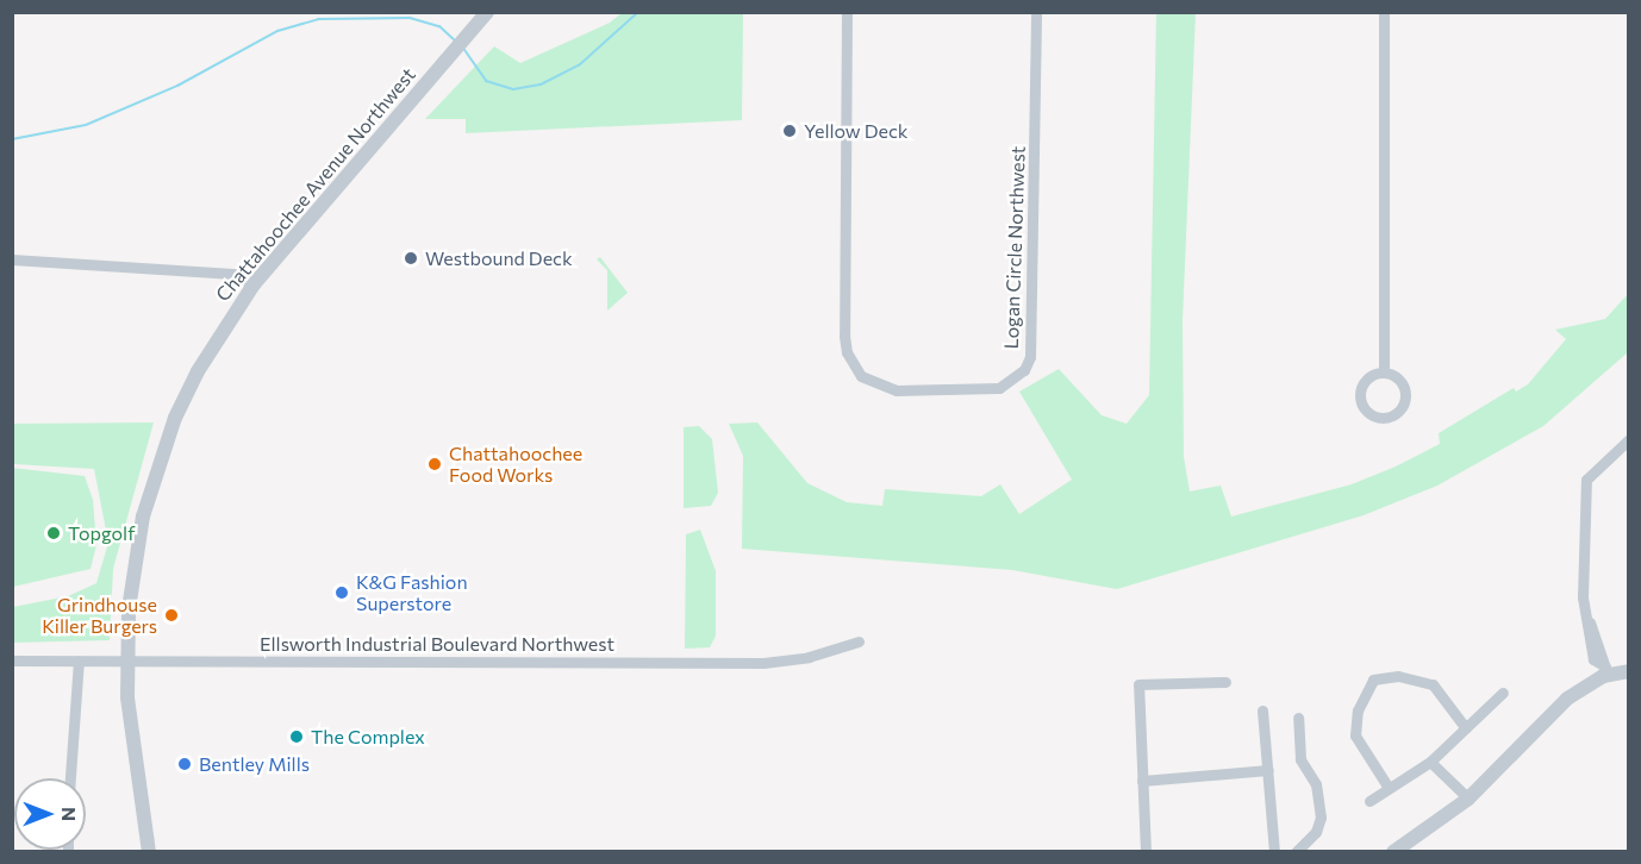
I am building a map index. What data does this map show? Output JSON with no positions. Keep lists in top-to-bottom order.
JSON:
{
  "streets": {
    "street": ["Chattahoochee Avenue Northwest", "Logan Circle Northwest", "Ellsworth Industrial Boulevard Northwest"]
  },
  "crossings": [
    ["Chattahoochee Avenue Northwest", "Ellsworth Industrial Boulevard Northwest"]
  ],
  "places": [
    "Yellow Deck",
    "Westbound Deck",
    "Chattahoochee Food Works",
    "Topgolf",
    "K&G Fashion Superstore",
    "Grindhouse Killer Burgers",
    "The Complex",
    "Bentley Mills"
  ],
  "north": "right"
}
